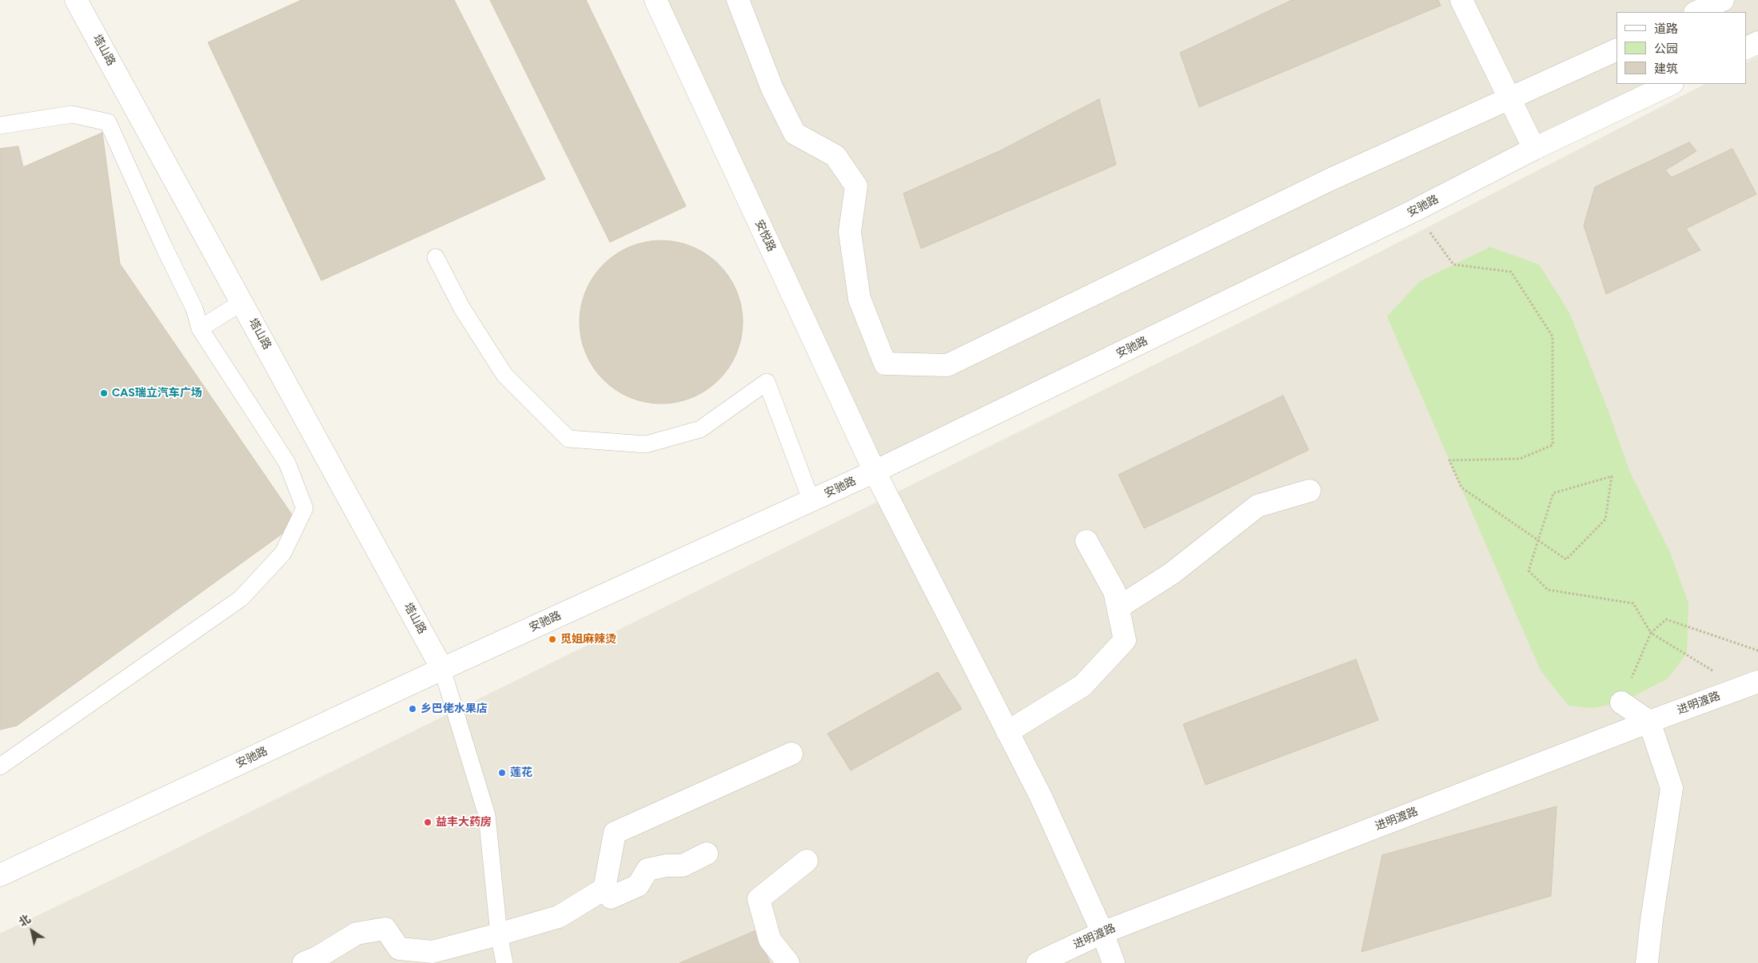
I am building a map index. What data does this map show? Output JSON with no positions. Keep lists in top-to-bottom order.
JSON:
{
  "streets": {
    "street": [
      "塔山路",
      "安驰路",
      "安悦路",
      "进明渡路"
    ]
  },
  "crossings": [
    ["塔山路", "安驰路"],
    ["安驰路", "安悦路"],
    ["安悦路", "进明渡路"]
  ],
  "places": [
    "CAS瑞立汽车广场",
    "觅姐麻辣烫",
    "乡巴佬水果店",
    "莲花",
    "益丰大药房"
  ],
  "legend": ["道路", "公园", "建筑"],
  "north": "top left"
}
